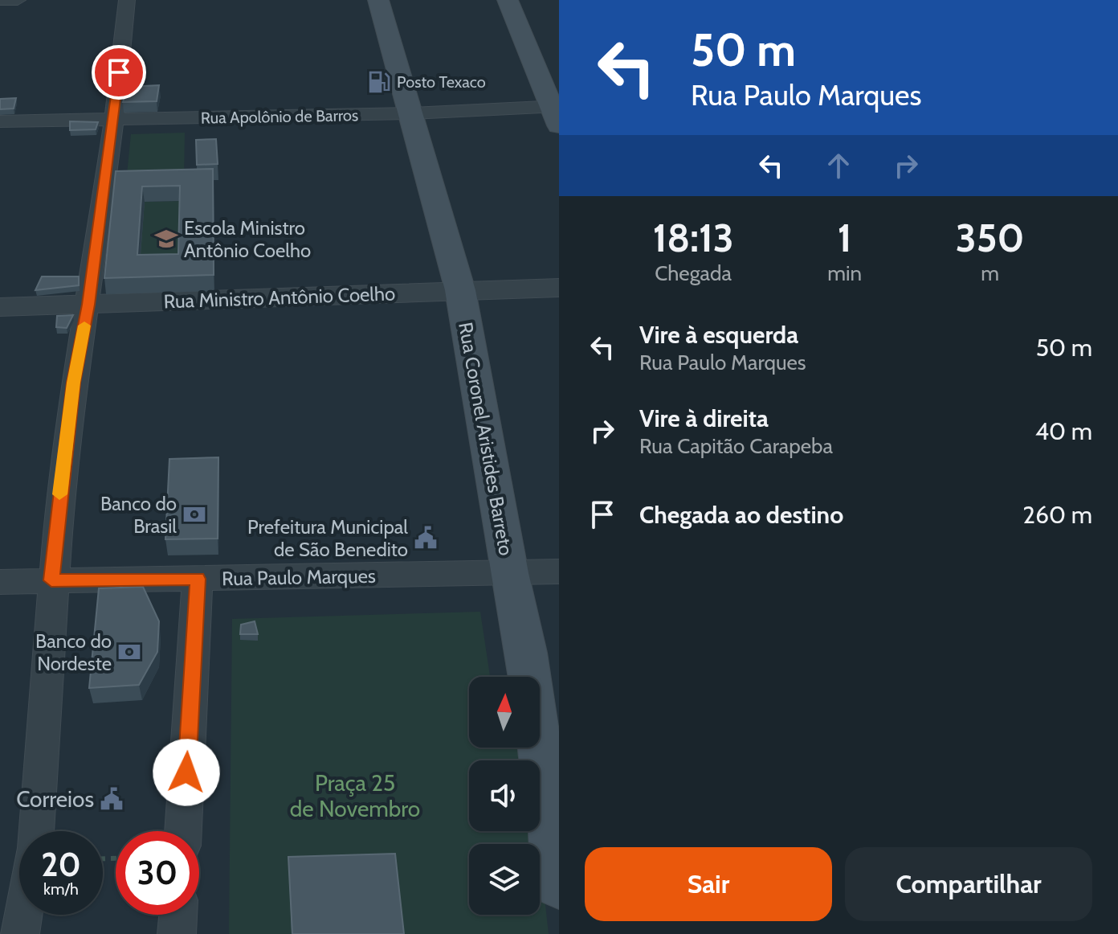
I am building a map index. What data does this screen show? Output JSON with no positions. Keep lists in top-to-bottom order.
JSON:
{
  "streets": {
    "main road": ["Rua Coronel Aristides Barreto"],
    "street": ["Rua Apolônio de Barros", "Rua Ministro Antônio Coelho", "Rua Paulo Marques"]
  },
  "crossings": [
    ["Rua Apolônio de Barros", "Rua Coronel Aristides Barreto"],
    ["Rua Ministro Antônio Coelho", "Rua Coronel Aristides Barreto"],
    ["Rua Coronel Aristides Barreto", "Rua Paulo Marques"]
  ],
  "parks": ["Praça 25 de Novembro"],
  "places": {
    "fuel station": ["Posto Texaco"],
    "school or university": ["Escola Ministro Antônio Coelho"],
    "bank": ["Banco do Brasil", "Banco do Nordeste"],
    "public building": ["Prefeitura Municipal de São Benedito", "Correios"]
  },
  "north": "top",
  "page": {
    "turn": ["50 m", "Rua Paulo Marques"],
    "eta": [
      "18:13",
      "Chegada",
      "1",
      "min",
      "350",
      "m"
    ],
    "list": [
      {
        "name": "Vire à esquerda",
        "note": "Rua Paulo Marques",
        "value": "50 m"
      },
      {
        "name": "Vire à direita",
        "note": "Rua Capitão Carapeba",
        "value": "40 m"
      },
      {
        "name": "Chegada ao destino",
        "value": "260 m"
      }
    ],
    "speed": "20 km/h",
    "limit": "30",
    "buttons": ["Sair", "Compartilhar"]
  }
}
